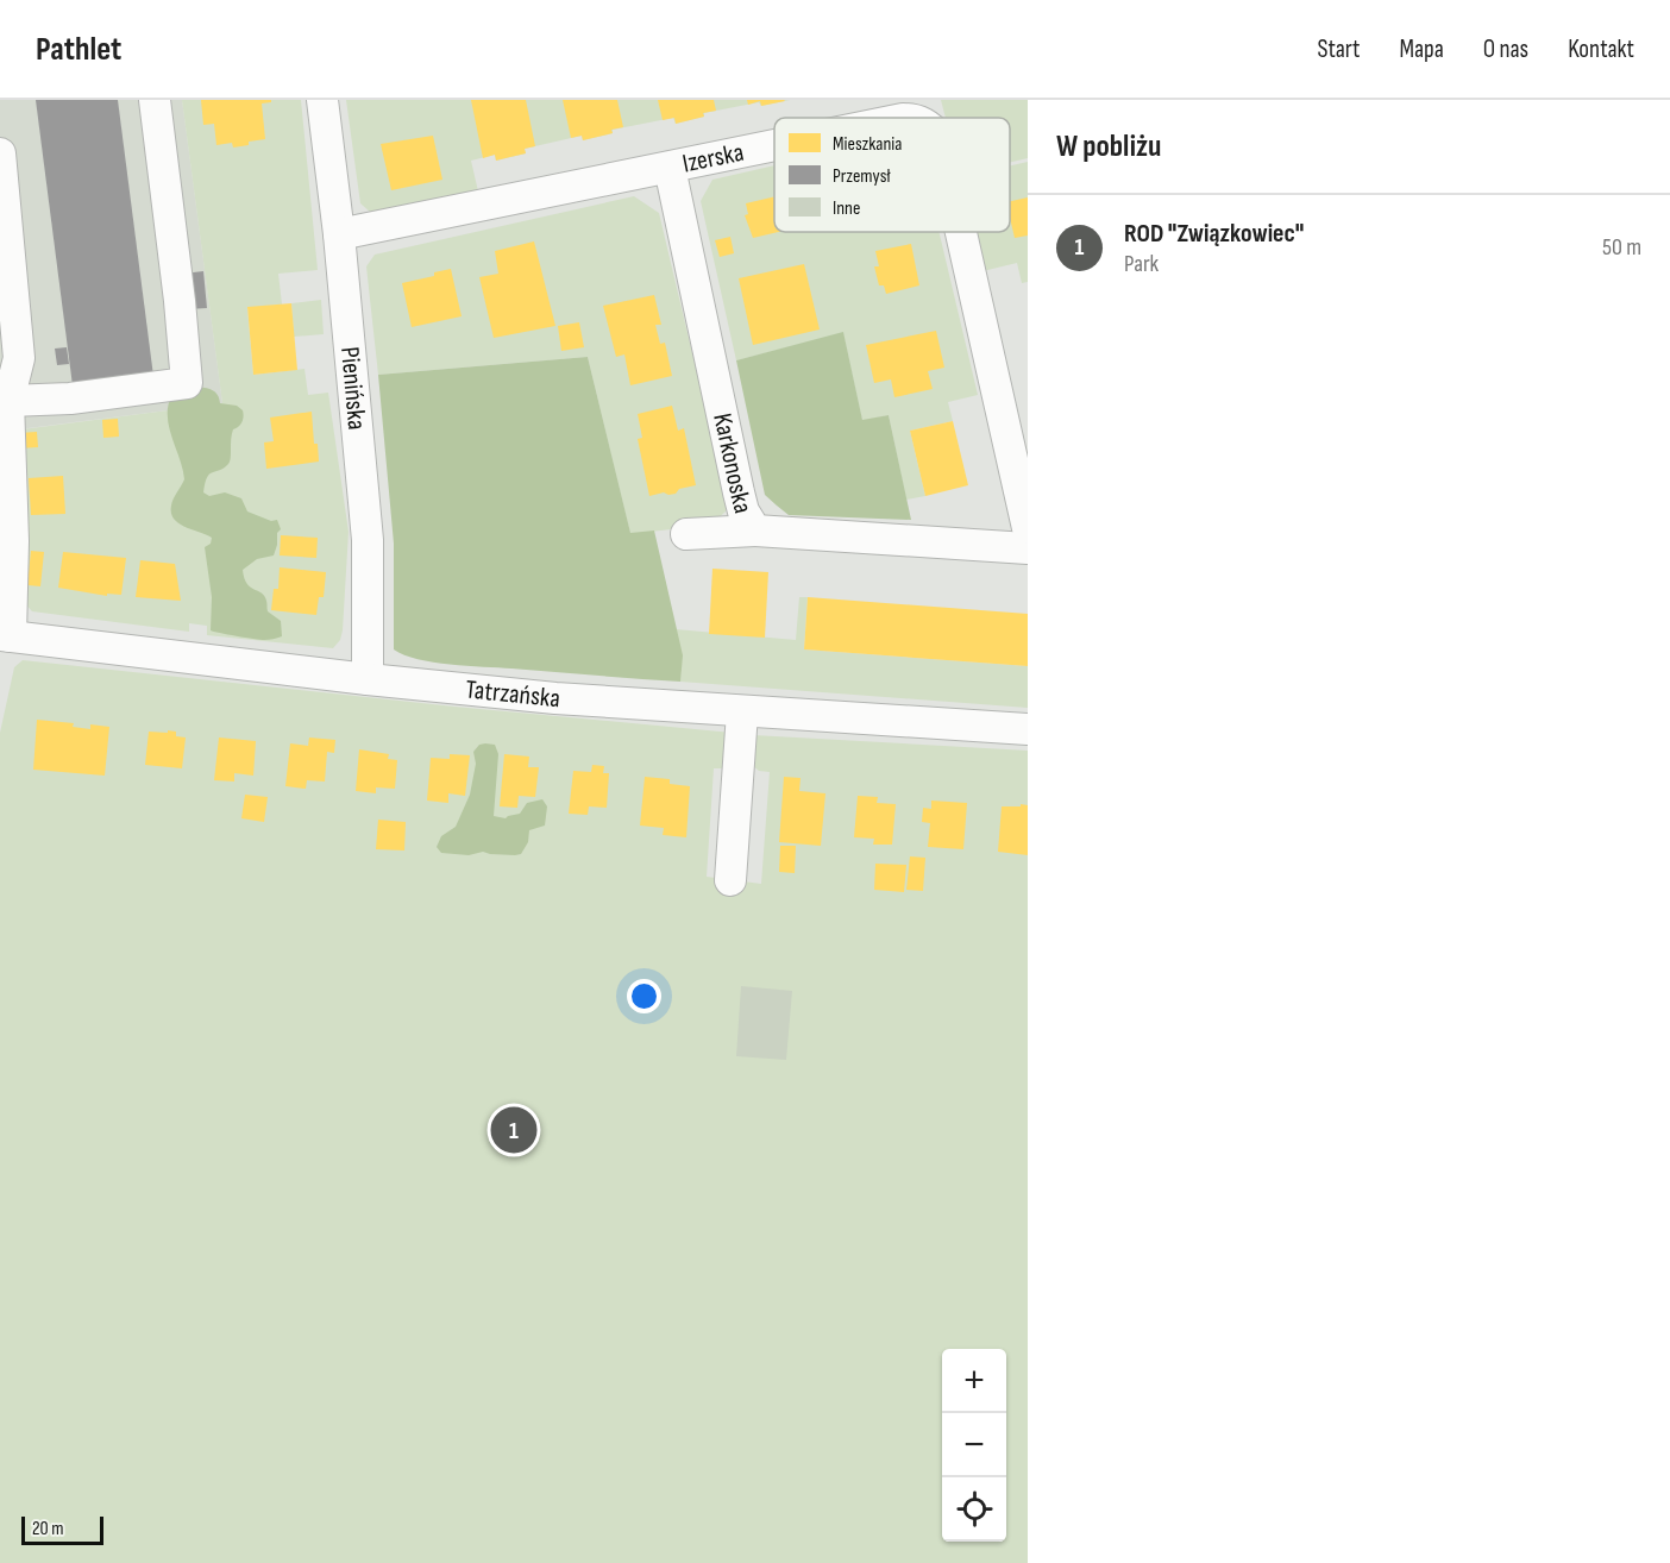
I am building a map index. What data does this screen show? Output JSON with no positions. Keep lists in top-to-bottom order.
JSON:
{
  "streets": {
    "street": [
      "Izerska",
      "Pienińska",
      "Karkonoska",
      "Tatrzańska"
    ]
  },
  "crossings": [
    ["Izerska", "Pienińska"],
    ["Izerska", "Karkonoska"],
    ["Pienińska", "Tatrzańska"]
  ],
  "legend": ["Mieszkania", "Przemysł", "Inne"],
  "scale_bar": "20 m",
  "page": {
    "header": "Pathlet",
    "nav": [
      "Start",
      "Mapa",
      "O nas",
      "Kontakt"
    ],
    "heading": "W pobliżu",
    "list": [
      {
        "mark": "1",
        "name": "ROD \"Związkowiec\"",
        "note": "Park",
        "value": "50 m"
      }
    ],
    "pins": "1",
    "map_buttons": ["+", "−"],
    "scale": "20 m"
  }
}
